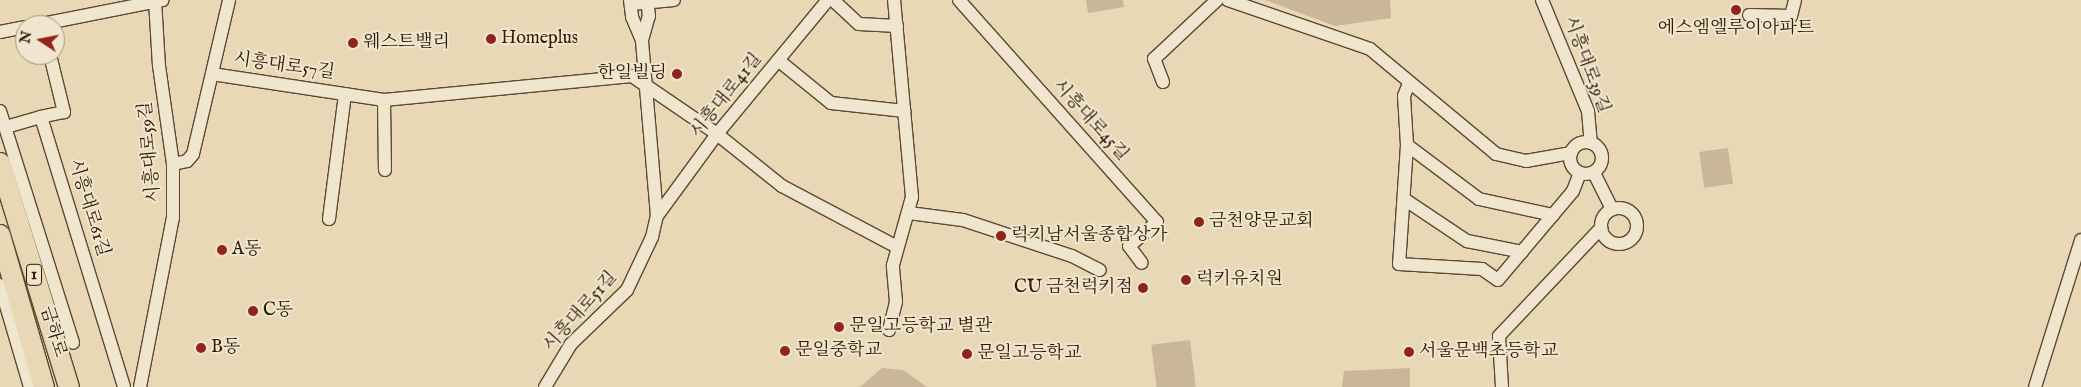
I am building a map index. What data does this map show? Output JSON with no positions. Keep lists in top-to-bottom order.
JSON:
{
  "streets": {
    "main road": ["1", "금하로"],
    "street": [
      "시흥대로39길",
      "시흥대로57길",
      "시흥대로41길",
      "시흥대로45길",
      "시흥대로59길",
      "시흥대로61길",
      "시흥대로51길"
    ]
  },
  "crossings": [
    ["시흥대로57길", "시흥대로59길"],
    ["시흥대로41길", "시흥대로51길"]
  ],
  "places": [
    "에스엠엘루이아파트",
    "Homeplus",
    "웨스트밸리",
    "한일빌딩",
    "금천양문교회",
    "럭키남서울종합상가",
    "A동",
    "럭키유치원",
    "CU 금천럭키점",
    "C동",
    "문일고등학교 별관",
    "B동",
    "문일중학교",
    "서울문백초등학교",
    "문일고등학교"
  ],
  "north": "left"
}
